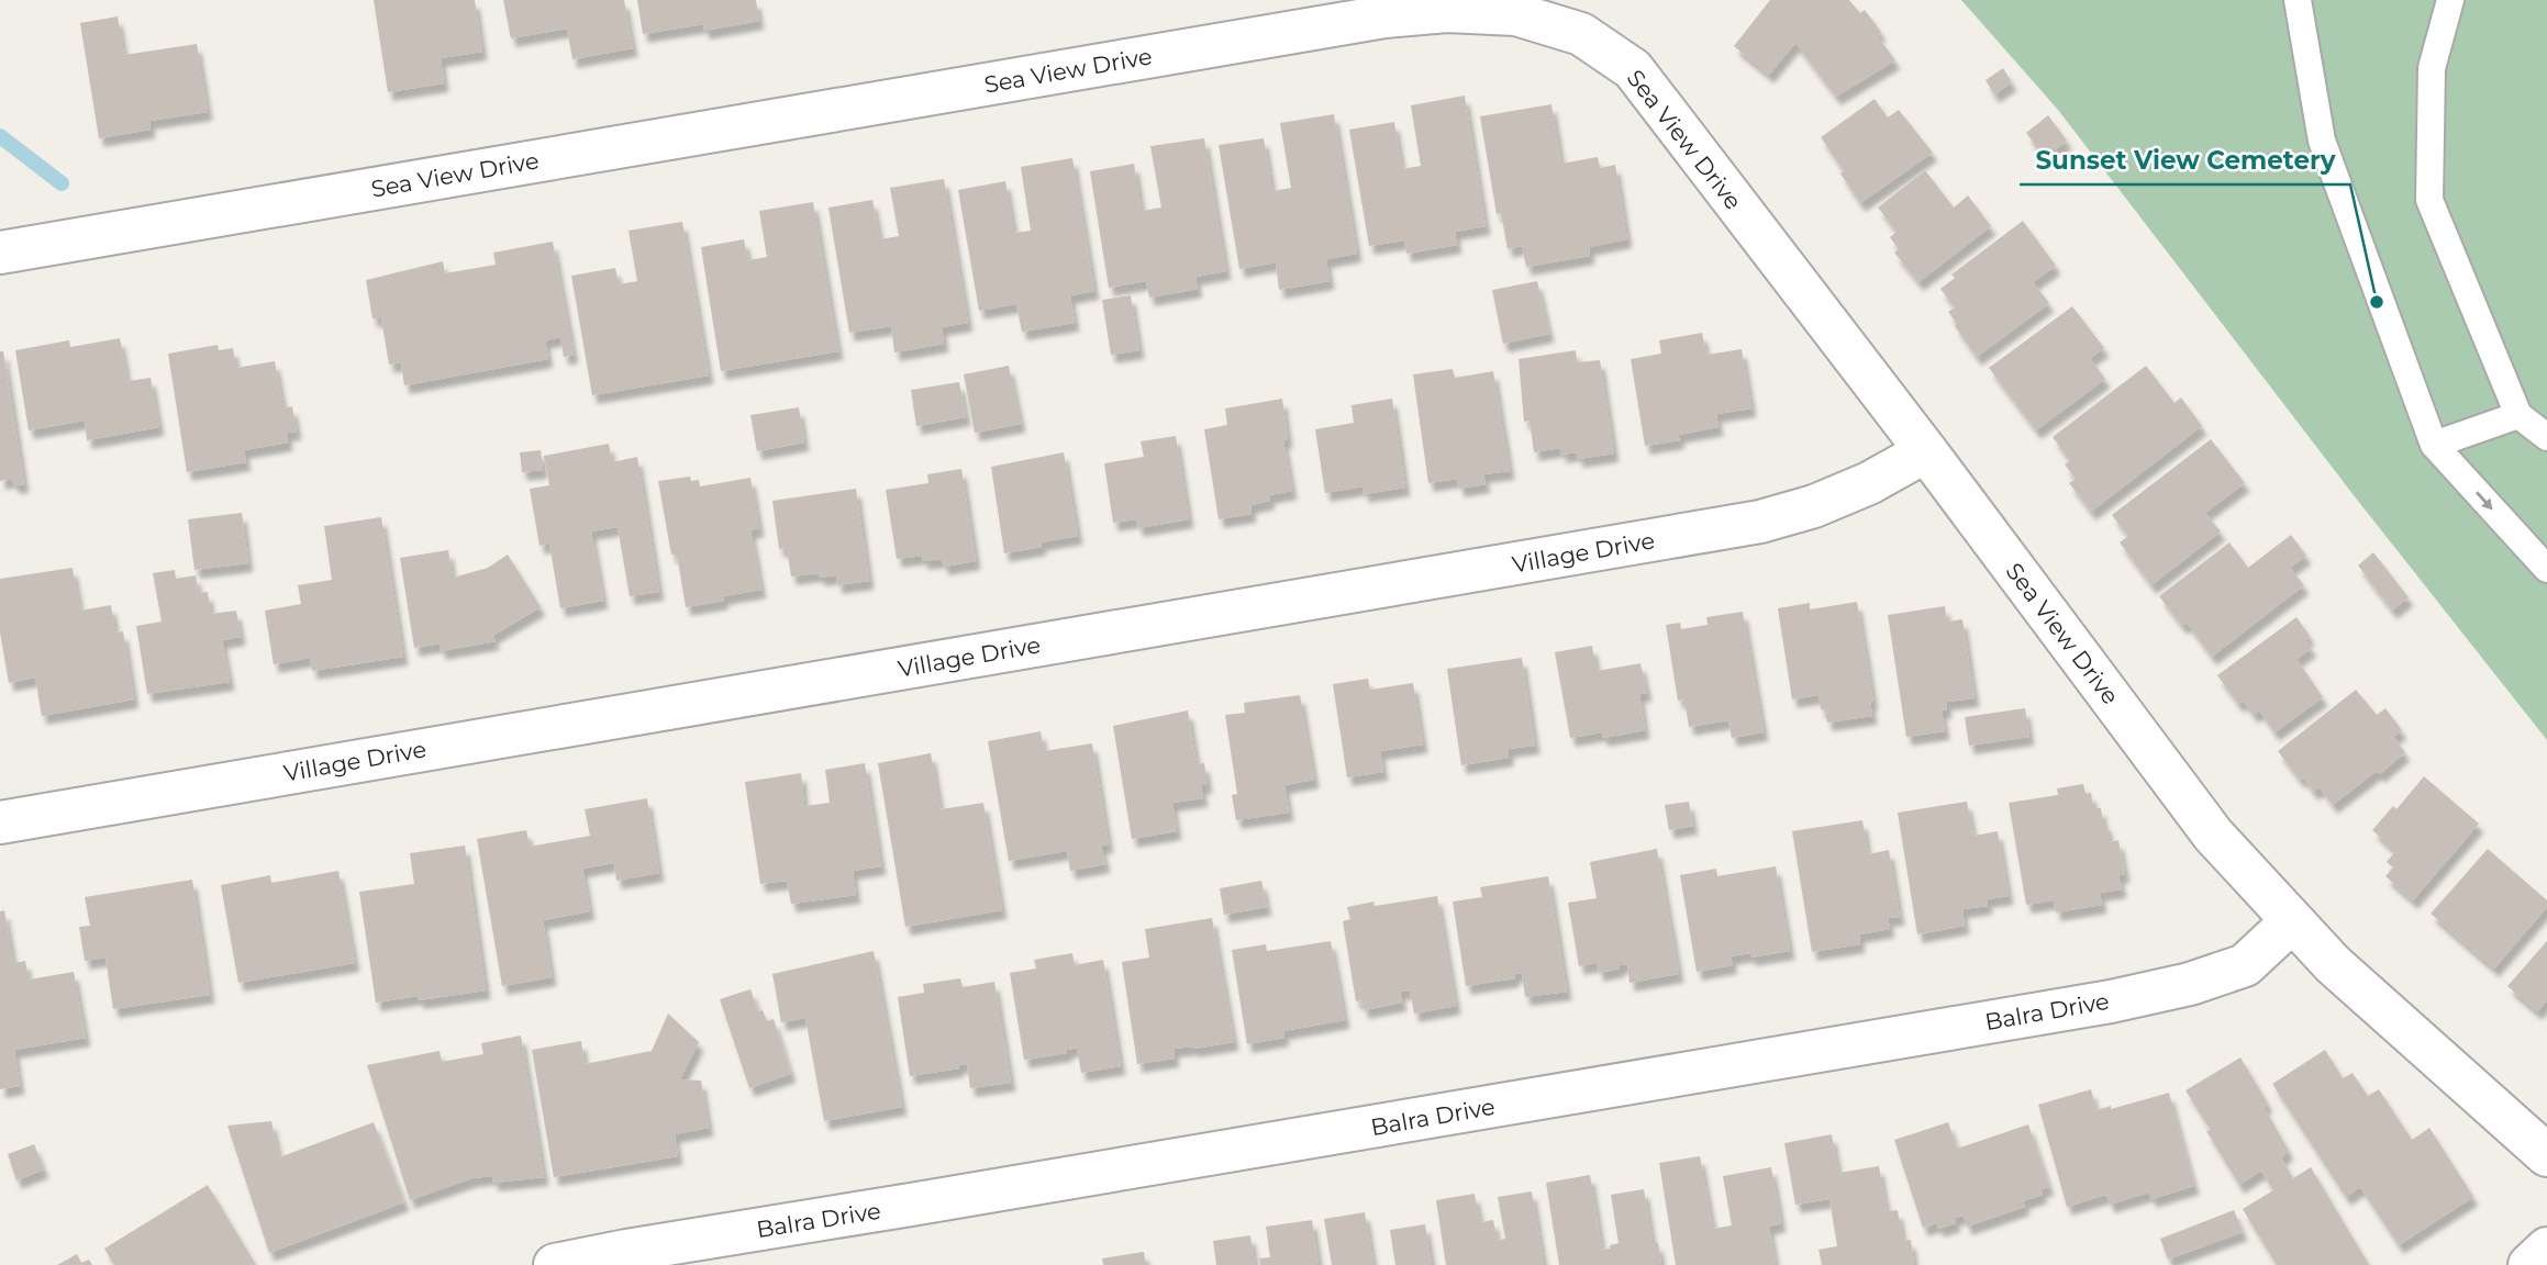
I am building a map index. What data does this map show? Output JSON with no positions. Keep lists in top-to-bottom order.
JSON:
{
  "streets": {
    "street": ["Sea View Drive", "Village Drive", "Balra Drive"]
  },
  "crossings": [
    ["Sea View Drive", "Village Drive"],
    ["Sea View Drive", "Balra Drive"]
  ],
  "places": ["Sunset View Cemetery"]
}
